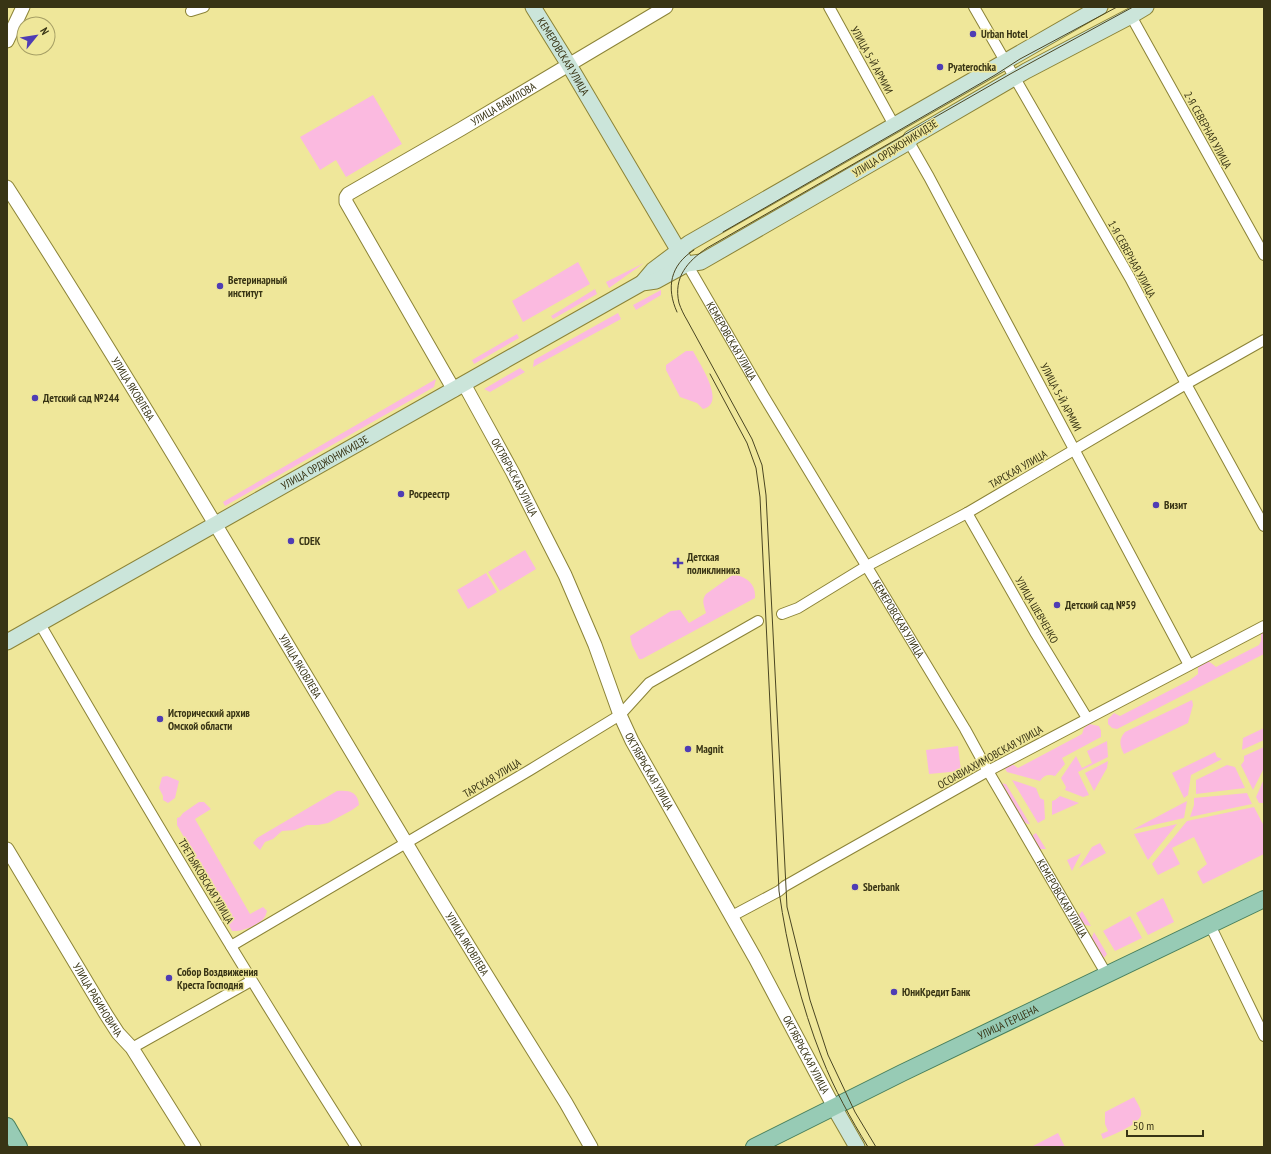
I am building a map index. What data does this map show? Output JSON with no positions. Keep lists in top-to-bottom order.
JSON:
{
  "streets": {
    "main road": [
      "КЕМЕРОВСКАЯ УЛИЦА",
      "УЛИЦА ОРДЖОНИКИДЗЕ",
      "ОКТЯБРЬСКАЯ УЛИЦА",
      "УЛИЦА ГЕРЦЕНА"
    ],
    "street": [
      "УЛИЦА 5-Й АРМИИ",
      "УЛИЦА ВАВИЛОВА",
      "2-Я СЕВЕРНАЯ УЛИЦА",
      "1-Я СЕВЕРНАЯ УЛИЦА",
      "УЛИЦА ЯКОВЛЕВА",
      "ТАРСКАЯ УЛИЦА",
      "УЛИЦА ШЕВЧЕНКО",
      "ОСОАВИАХИМОВСКАЯ УЛИЦА",
      "ТРЕТЬЯКОВСКАЯ УЛИЦА",
      "УЛИЦА РАБИНОВИЧА"
    ]
  },
  "crossings": [
    ["КЕМЕРОВСКАЯ УЛИЦА", "УЛИЦА ВАВИЛОВА"],
    ["КЕМЕРОВСКАЯ УЛИЦА", "УЛИЦА ОРДЖОНИКИДЗЕ"],
    ["КЕМЕРОВСКАЯ УЛИЦА", "ТАРСКАЯ УЛИЦА"],
    ["КЕМЕРОВСКАЯ УЛИЦА", "ОСОАВИАХИМОВСКАЯ УЛИЦА"],
    ["КЕМЕРОВСКАЯ УЛИЦА", "УЛИЦА ГЕРЦЕНА"],
    ["УЛИЦА 5-Й АРМИИ", "УЛИЦА ОРДЖОНИКИДЗЕ"],
    ["УЛИЦА 5-Й АРМИИ", "ТАРСКАЯ УЛИЦА"],
    ["УЛИЦА 5-Й АРМИИ", "ОСОАВИАХИМОВСКАЯ УЛИЦА"],
    ["УЛИЦА ВАВИЛОВА", "ОКТЯБРЬСКАЯ УЛИЦА"],
    ["2-Я СЕВЕРНАЯ УЛИЦА", "УЛИЦА ОРДЖОНИКИДЗЕ"],
    ["УЛИЦА ОРДЖОНИКИДЗЕ", "1-Я СЕВЕРНАЯ УЛИЦА"],
    ["УЛИЦА ОРДЖОНИКИДЗЕ", "УЛИЦА ЯКОВЛЕВА"],
    ["УЛИЦА ОРДЖОНИКИДЗЕ", "ОКТЯБРЬСКАЯ УЛИЦА"],
    ["УЛИЦА ОРДЖОНИКИДЗЕ", "ТРЕТЬЯКОВСКАЯ УЛИЦА"],
    ["1-Я СЕВЕРНАЯ УЛИЦА", "ТАРСКАЯ УЛИЦА"],
    ["УЛИЦА ЯКОВЛЕВА", "ТАРСКАЯ УЛИЦА"],
    ["ТАРСКАЯ УЛИЦА", "ОКТЯБРЬСКАЯ УЛИЦА"],
    ["ТАРСКАЯ УЛИЦА", "УЛИЦА ШЕВЧЕНКО"],
    ["ТАРСКАЯ УЛИЦА", "ТРЕТЬЯКОВСКАЯ УЛИЦА"],
    ["ОКТЯБРЬСКАЯ УЛИЦА", "ОСОАВИАХИМОВСКАЯ УЛИЦА"],
    ["ОКТЯБРЬСКАЯ УЛИЦА", "УЛИЦА ГЕРЦЕНА"],
    ["УЛИЦА ШЕВЧЕНКО", "ОСОАВИАХИМОВСКАЯ УЛИЦА"]
  ],
  "places": {
    "other": [
      "Urban Hotel",
      "Pyaterochka",
      "Ветеринарный институт",
      "Детский сад №244",
      "Росреестр",
      "Визит",
      "CDEK",
      "Детский сад №59",
      "Исторический архив Омской области",
      "Magnit",
      "Sberbank",
      "Собор Воздвижения Креста Господня",
      "ЮниКредит Банк"
    ],
    "health": ["Детская поликлиника"]
  },
  "scale_bar": "50 m",
  "north": "top right"
}
